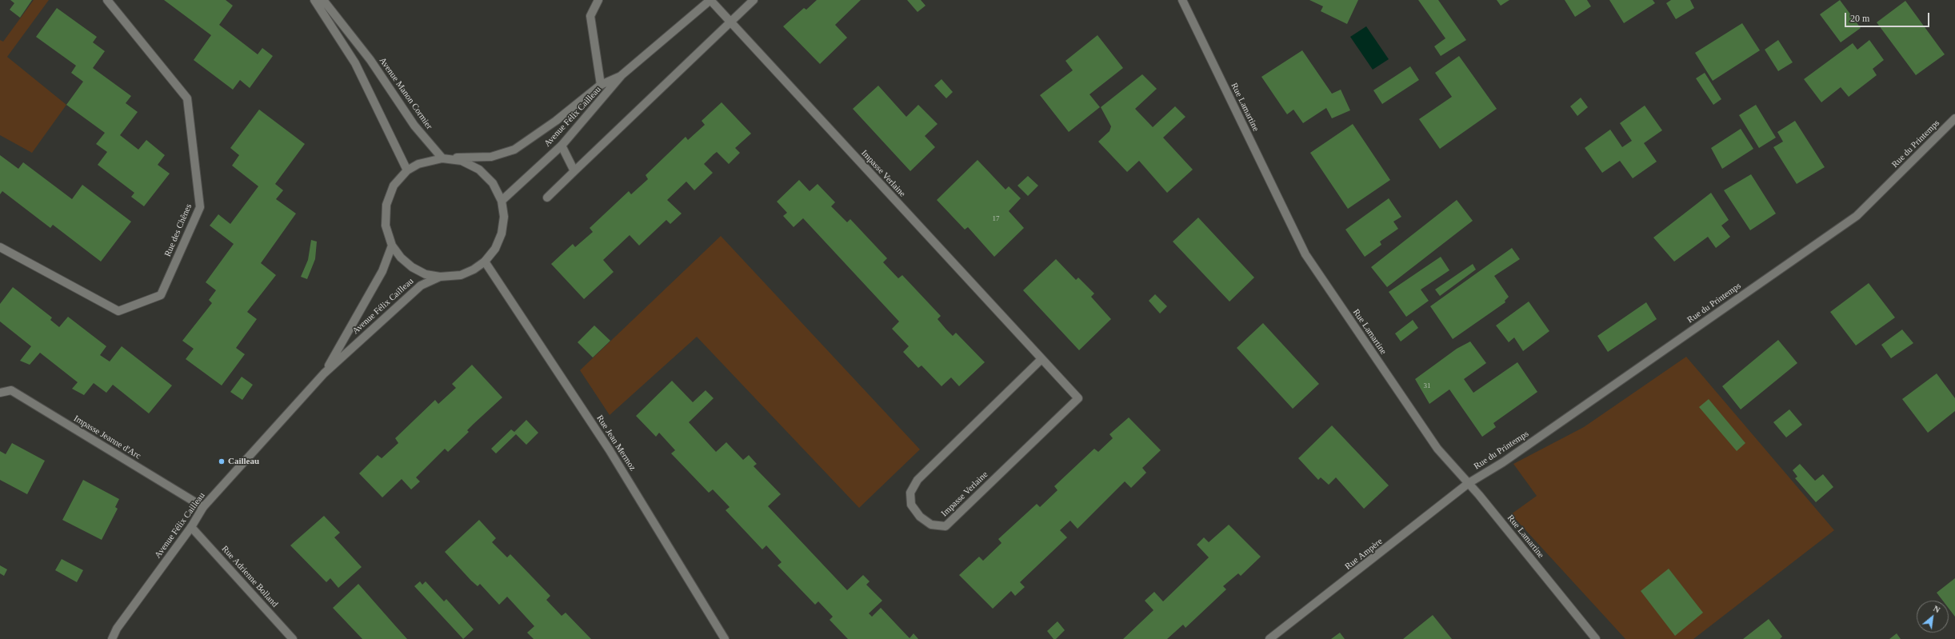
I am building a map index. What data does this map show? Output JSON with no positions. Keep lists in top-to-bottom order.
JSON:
{
  "streets": {
    "street": [
      "Avenue Manon Cormier",
      "Rue Lamartine",
      "Avenue Félix Cailleau",
      "Rue du Printemps",
      "Impasse Verlaine",
      "Rue des Chênes",
      "Impasse Jeanne d'Arc",
      "Rue Jean Mermoz",
      "Rue Ampère",
      "Rue Adrienne Bolland"
    ]
  },
  "crossings": [
    ["Rue Lamartine", "Rue du Printemps"],
    ["Rue Lamartine", "Rue Ampère"],
    ["Avenue Félix Cailleau", "Impasse Verlaine"],
    ["Avenue Félix Cailleau", "Impasse Jeanne d'Arc"],
    ["Avenue Félix Cailleau", "Rue Jean Mermoz"],
    ["Avenue Félix Cailleau", "Rue Adrienne Bolland"],
    ["Rue du Printemps", "Rue Ampère"]
  ],
  "places": ["Cailleau"],
  "house_numbers": ["17", "31"],
  "scale_bar": "20 m",
  "north": "top right"
}
